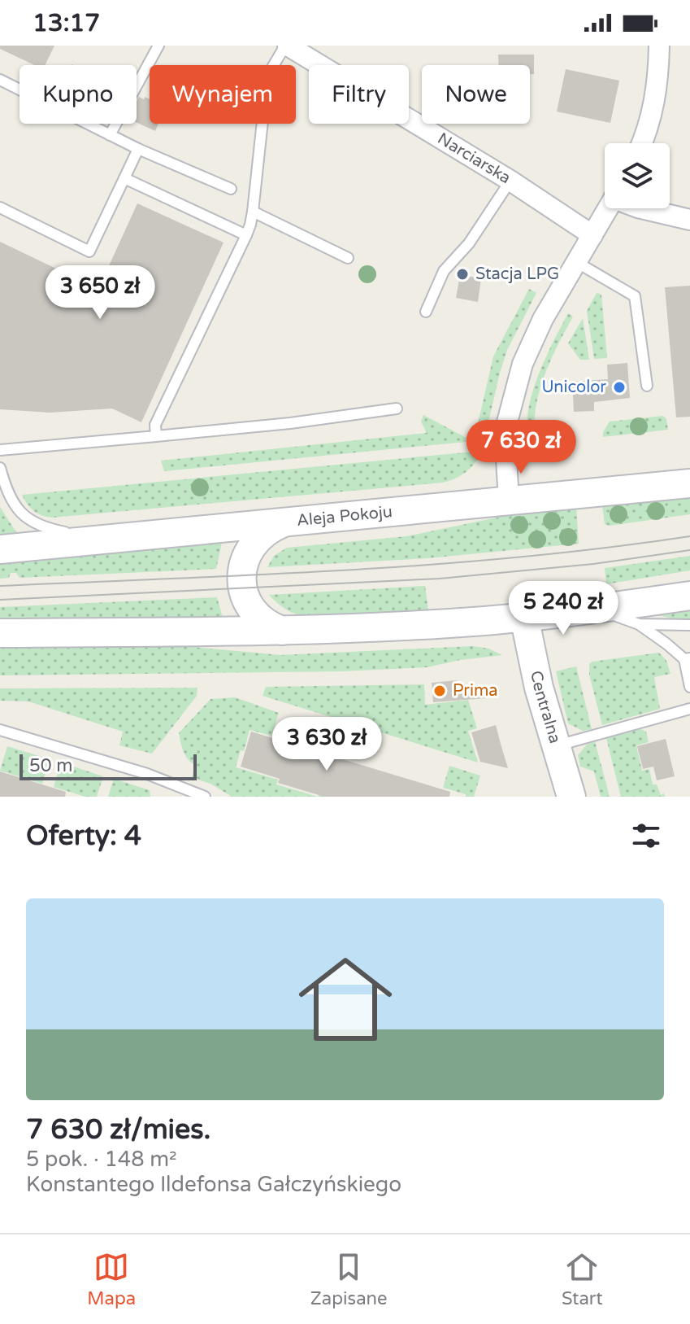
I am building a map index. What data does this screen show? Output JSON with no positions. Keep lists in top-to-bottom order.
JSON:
{
  "streets": {
    "main road": ["Aleja Pokoju", "Centralna"],
    "street": ["Narciarska"]
  },
  "places": ["Stacja LPG", "Unicolor", "Prima"],
  "scale_bar": "50 m",
  "page": {
    "status": "13:17",
    "chip": [
      "Kupno",
      "Wynajem",
      "Filtry",
      "Nowe"
    ],
    "price": [
      "3 650 zł",
      "7 630 zł",
      "5 240 zł",
      "3 630 zł"
    ],
    "scale": "50 m",
    "heading": "Oferty: 4",
    "list": [
      {
        "name": "7 630 zł/mies.",
        "note": "5 pok. · 148 m² · Konstantego Ildefonsa Gałczyńskiego"
      }
    ],
    "tabs": ["Mapa", "Zapisane", "Start"]
  }
}
